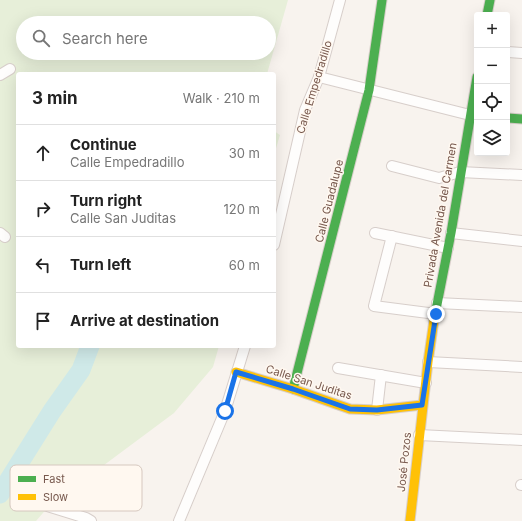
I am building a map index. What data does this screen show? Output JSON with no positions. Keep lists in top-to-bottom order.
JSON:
{
  "streets": {
    "street": [
      "Calle Empedradillo",
      "Calle Guadalupe",
      "Privada Avenida del Carmen",
      "Calle San Juditas",
      "José Pozos"
    ]
  },
  "crossings": [
    ["Calle Guadalupe", "Calle San Juditas"],
    ["Privada Avenida del Carmen", "Calle San Juditas"],
    ["Privada Avenida del Carmen", "José Pozos"],
    ["Calle San Juditas", "José Pozos"]
  ],
  "legend": ["Fast", "Slow"],
  "page": {
    "map_buttons": ["+", "−"],
    "search": "Search here",
    "heading": ["3 min", "Walk · 210 m"],
    "list": [
      ["Continue", "Calle Empedradillo", "30 m"],
      ["Turn right", "Calle San Juditas", "120 m"],
      ["Turn left", "60 m"],
      "Arrive at destination"
    ]
  }
}
